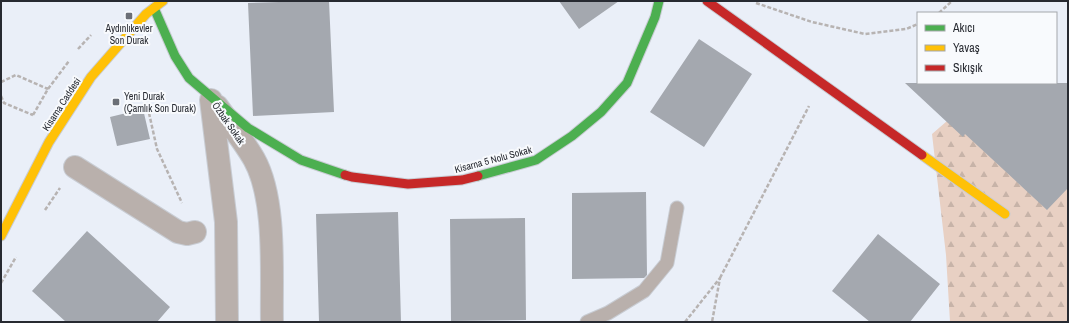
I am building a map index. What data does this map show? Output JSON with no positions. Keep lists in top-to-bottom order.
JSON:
{
  "streets": {
    "street": ["Kisarna Caddesi", "Özbak Sokak", "Kisarna 5 Nolu Sokak"]
  },
  "crossings": [
    ["Kisarna Caddesi", "Kisarna 5 Nolu Sokak"],
    ["Özbak Sokak", "Kisarna 5 Nolu Sokak"]
  ],
  "places": {
    "transit": ["Aydınlıkevler Son Durak", "Yeni Durak (Çamlık Son Durak)"]
  },
  "legend": ["Akıcı", "Yavaş", "Sıkışık"]
}
